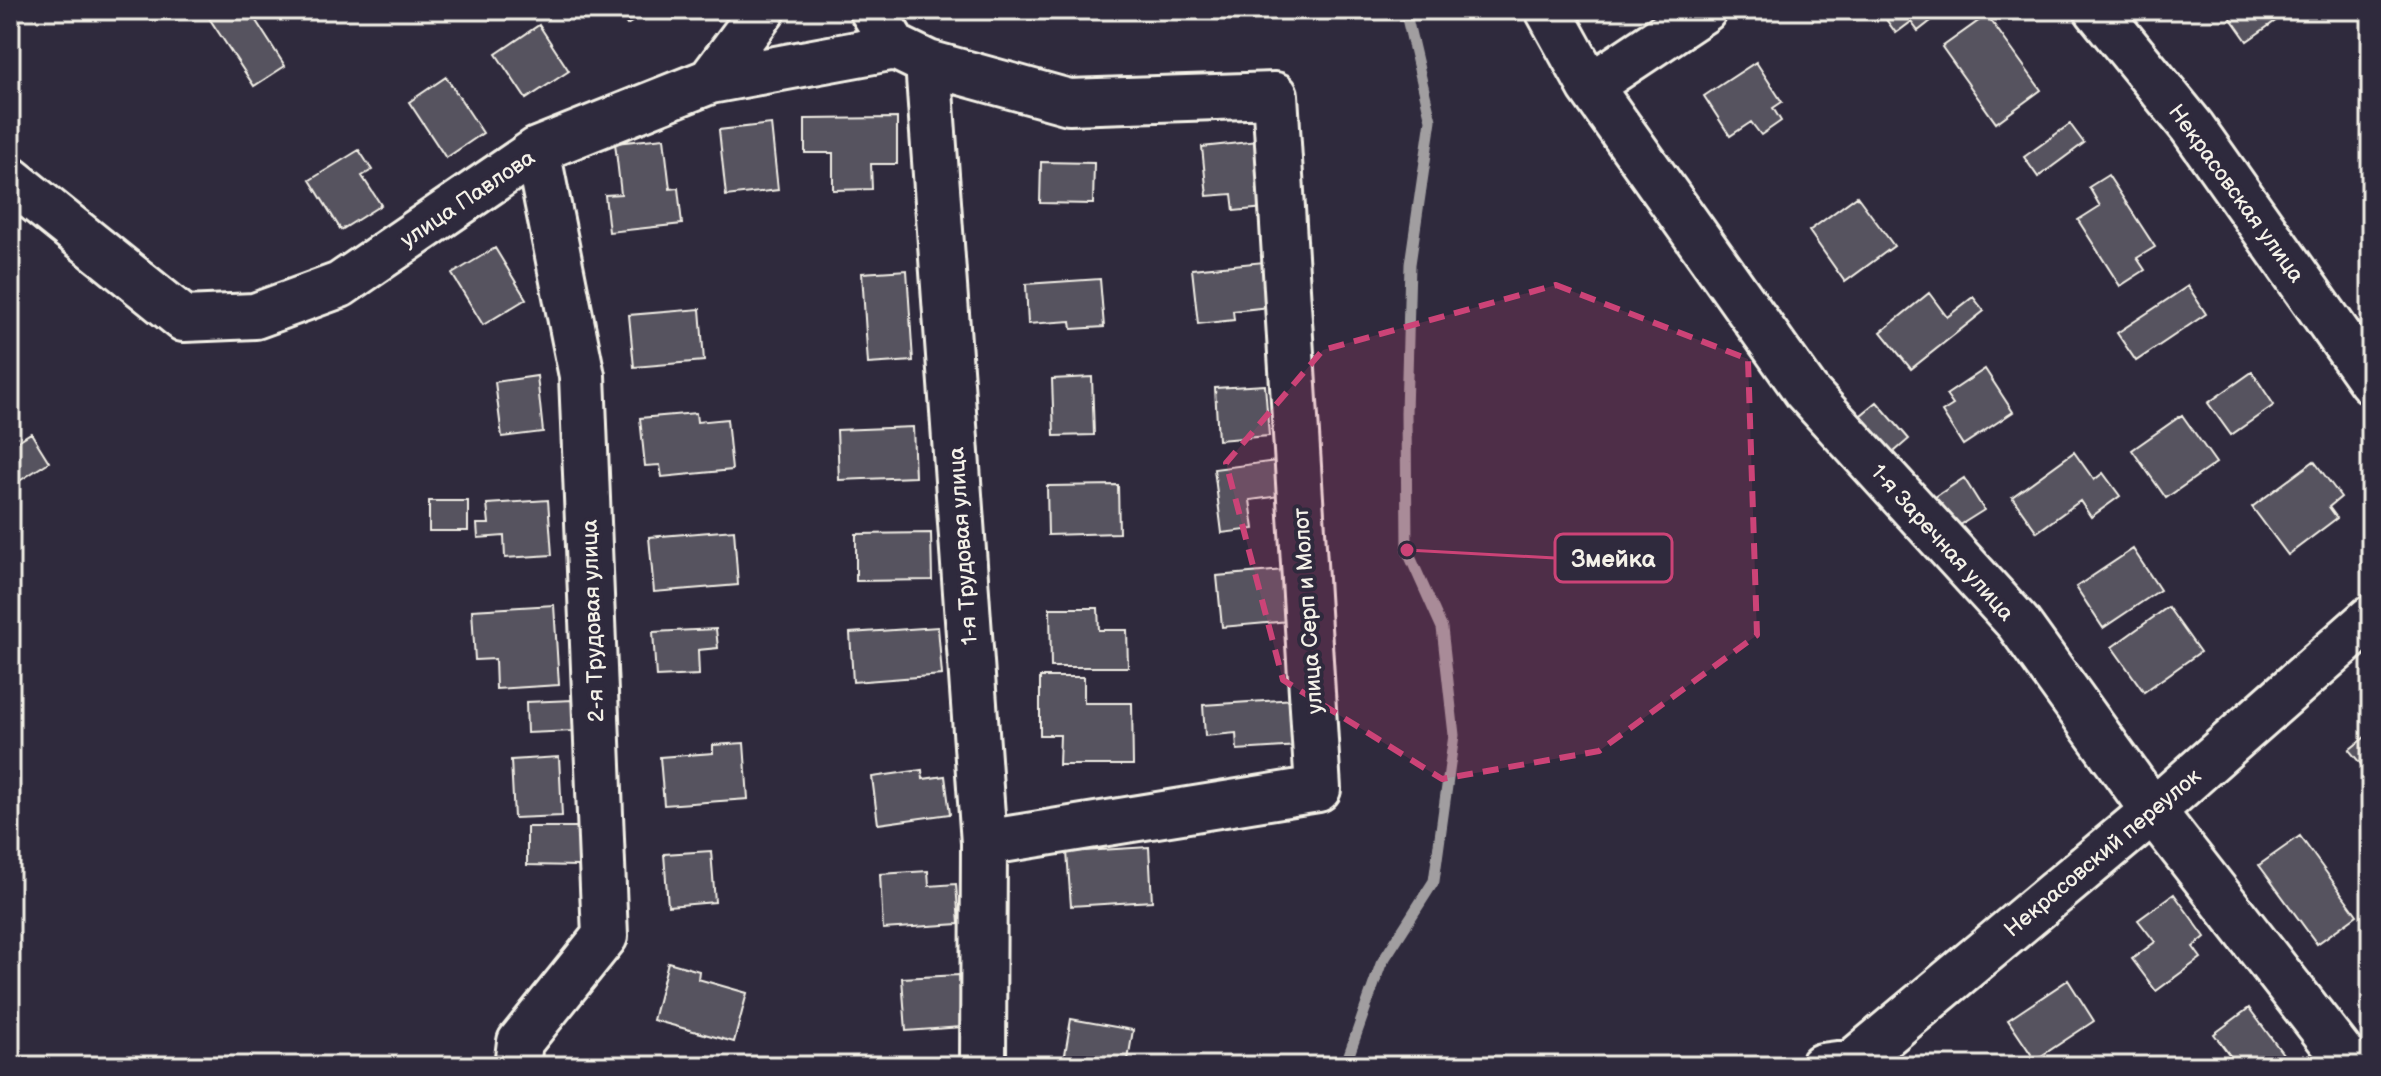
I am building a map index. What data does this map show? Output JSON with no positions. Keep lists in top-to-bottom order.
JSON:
{
  "streets": {
    "street": [
      "Некрасовская улица",
      "улица Павлова",
      "1-я Заречная улица",
      "1-я Трудовая улица",
      "улица Серп и Молот",
      "2-я Трудовая улица",
      "Некрасовский переулок"
    ]
  },
  "crossings": [
    ["улица Павлова", "1-я Трудовая улица"],
    ["улица Павлова", "улица Серп и Молот"],
    ["улица Павлова", "2-я Трудовая улица"],
    ["1-я Заречная улица", "Некрасовский переулок"],
    ["1-я Трудовая улица", "улица Серп и Молот"]
  ],
  "places": ["Змейка"]
}
